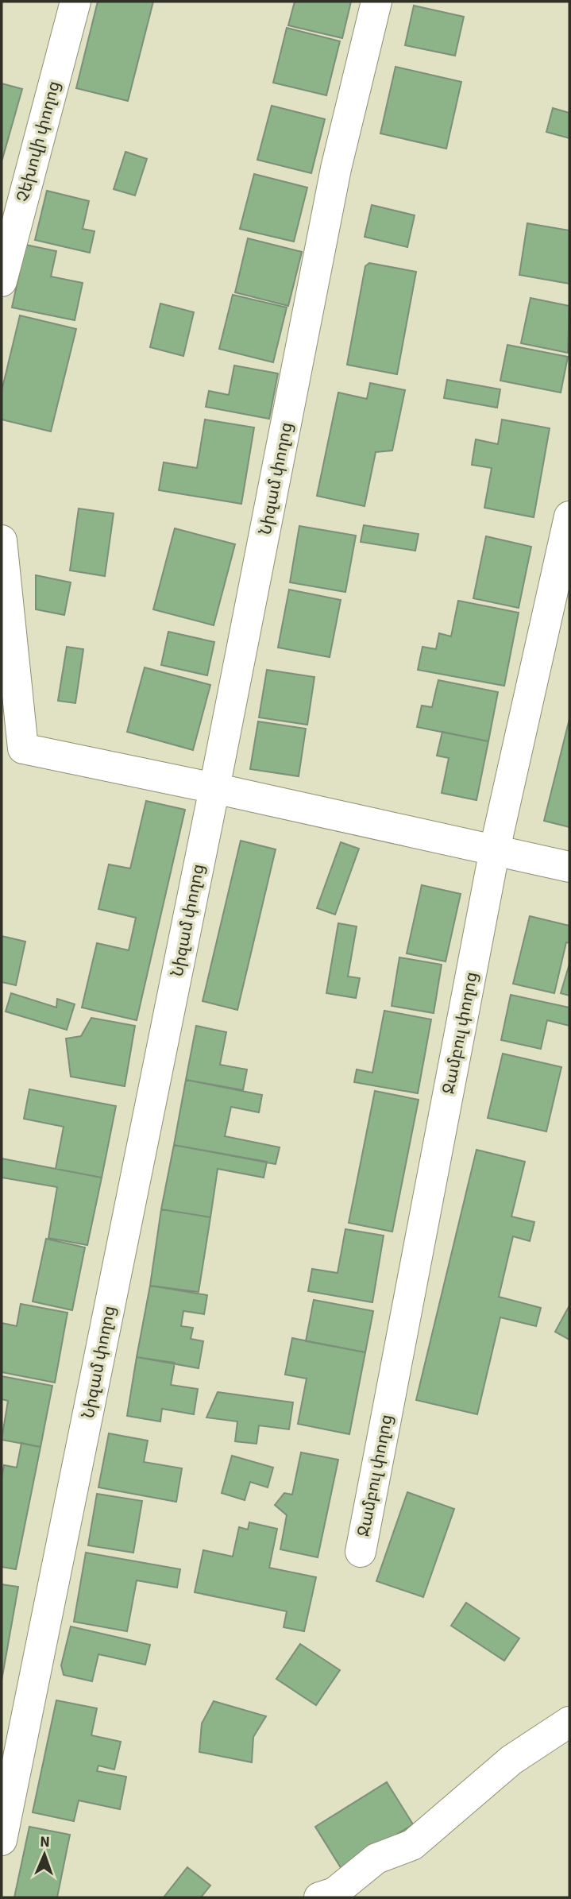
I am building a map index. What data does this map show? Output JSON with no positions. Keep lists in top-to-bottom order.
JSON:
{
  "streets": {
    "street": ["Չեխովի փողոց", "Նիզամ փողոց", "Ջամբուլ փողոց"]
  },
  "north": "top"
}
